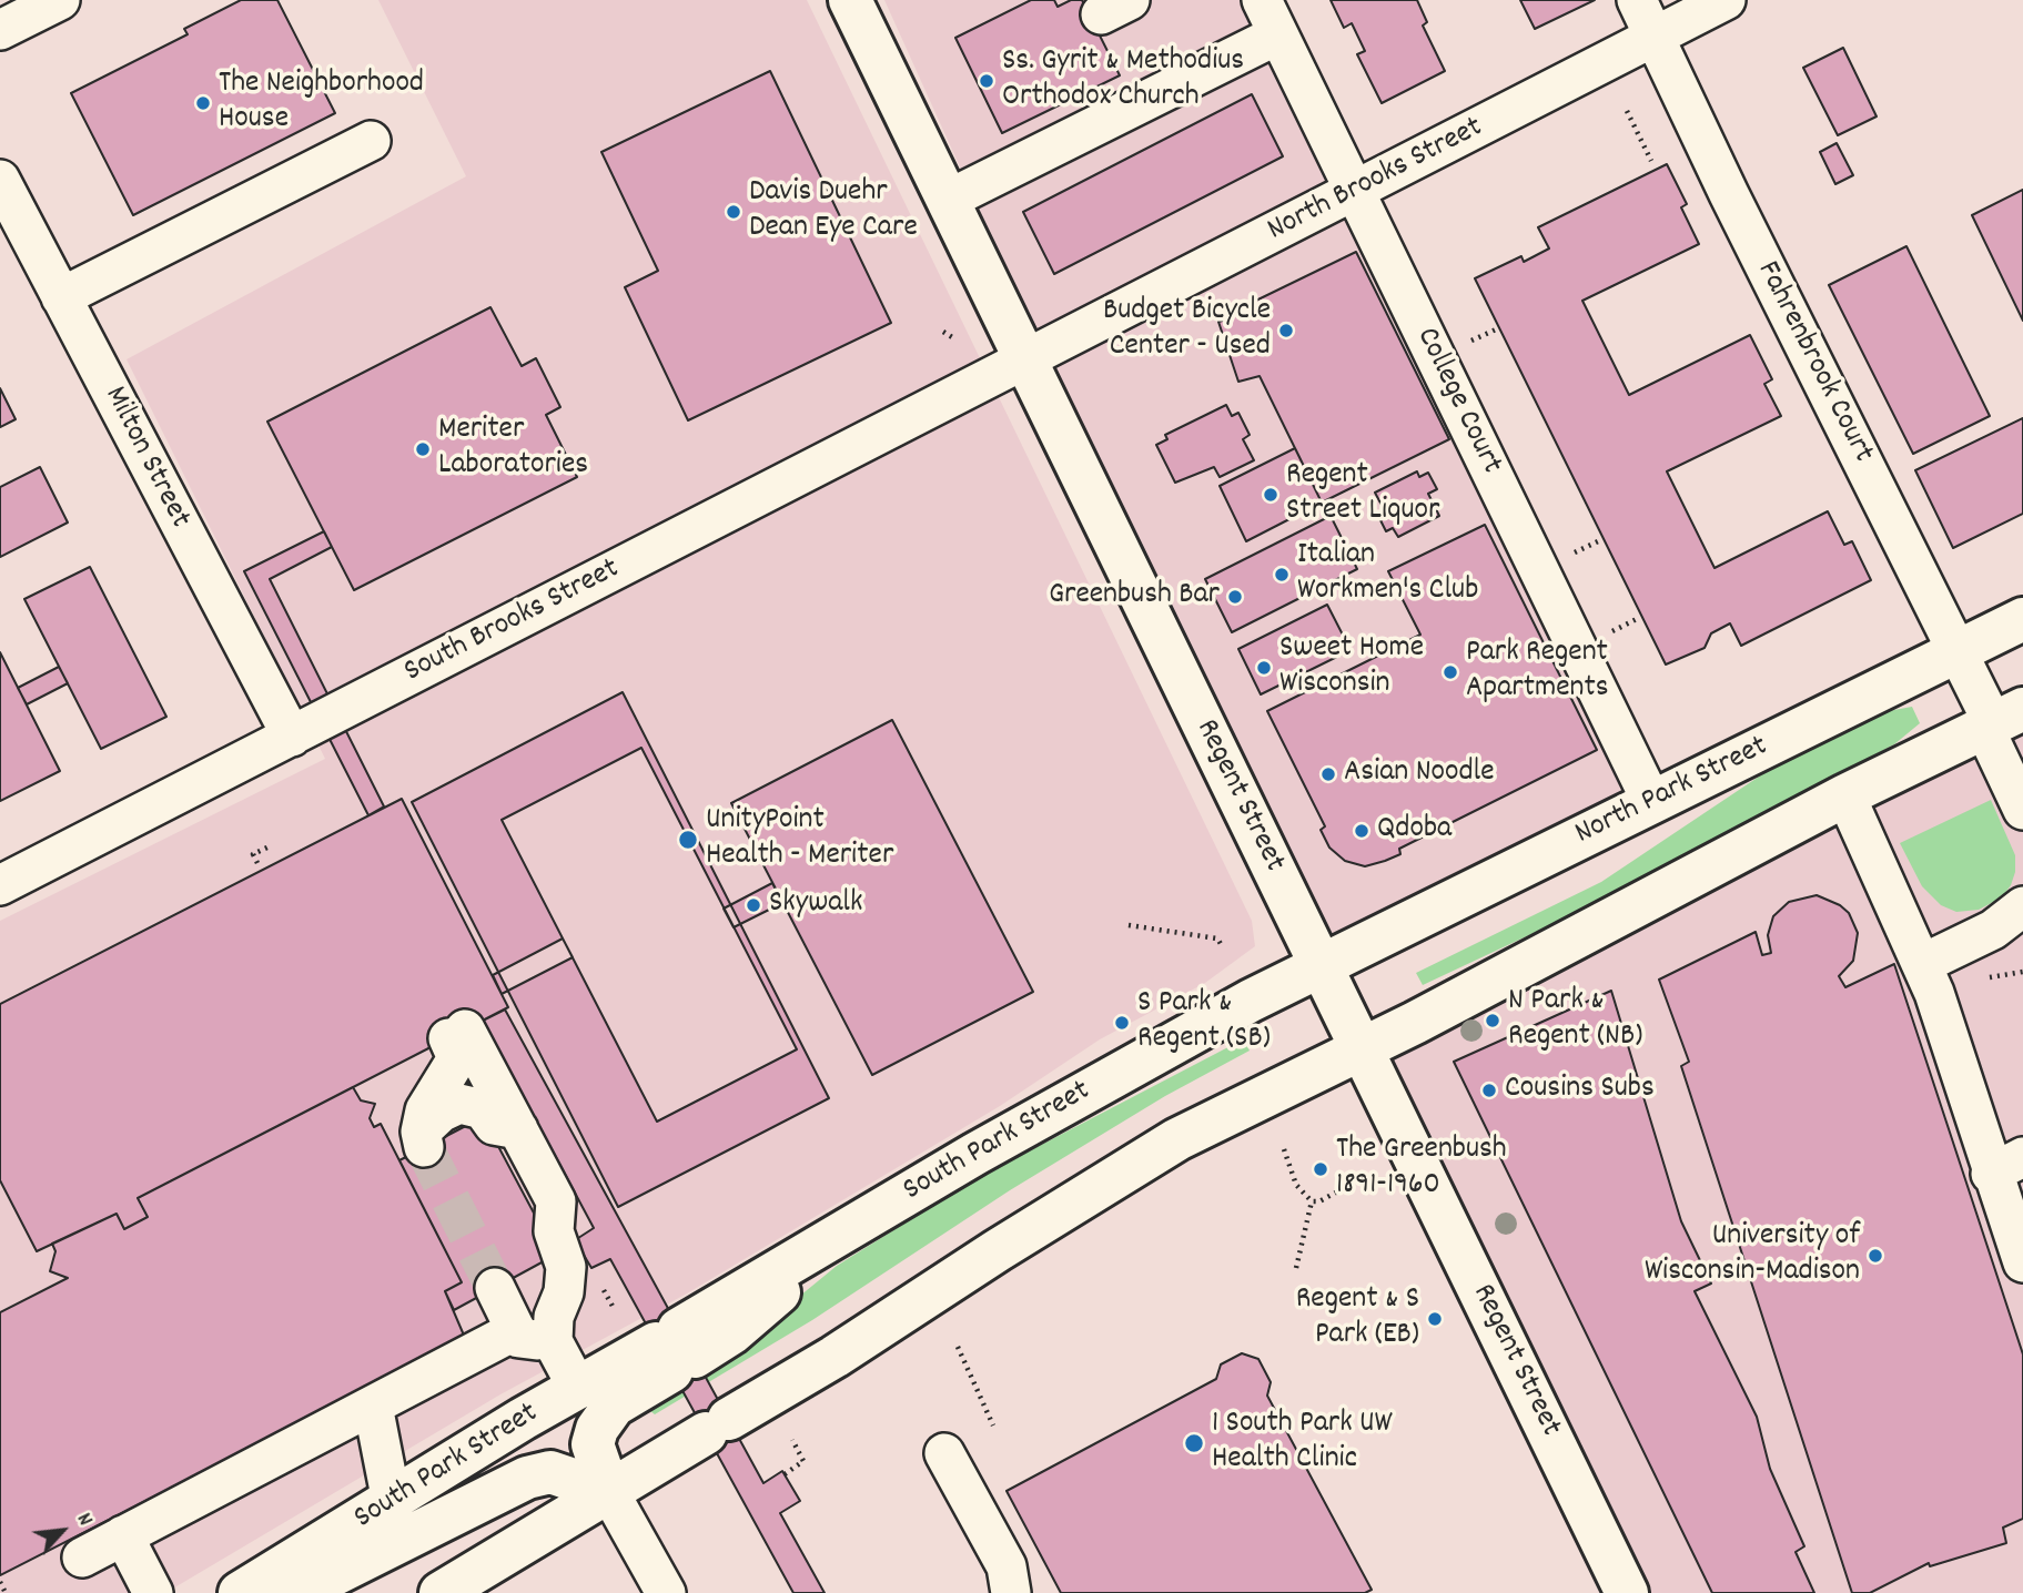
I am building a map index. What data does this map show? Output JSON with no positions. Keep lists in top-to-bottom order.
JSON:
{
  "streets": {
    "main road": ["North Park Street", "Regent Street", "South Park Street"],
    "street": [
      "North Brooks Street",
      "Fahrenbrook Court",
      "College Court",
      "Milton Street",
      "South Brooks Street"
    ]
  },
  "crossings": [
    ["North Brooks Street", "Fahrenbrook Court"],
    ["North Brooks Street", "College Court"],
    ["North Brooks Street", "South Brooks Street"],
    ["North Brooks Street", "Regent Street"],
    ["Fahrenbrook Court", "North Park Street"],
    ["College Court", "North Park Street"],
    ["Milton Street", "South Brooks Street"],
    ["South Brooks Street", "Regent Street"],
    ["North Park Street", "Regent Street"],
    ["North Park Street", "South Park Street"],
    ["Regent Street", "South Park Street"]
  ],
  "places": [
    "Ss. Gyrit & Methodius Orthodox Church",
    "The Neighborhood House",
    "Davis Duehr Dean Eye Care",
    "Budget Bicycle Center - Used",
    "Meriter Laboratories",
    "Regent Street Liquor",
    "Italian Workmen's Club",
    "Greenbush Bar",
    "Sweet Home Wisconsin",
    "Park Regent Apartments",
    "Asian Noodle",
    "Qdoba",
    "UnityPoint Health - Meriter",
    "Skywalk",
    "N Park & Regent (NB)",
    "S Park & Regent (SB)",
    "Cousins Subs",
    "The Greenbush 1891-1960",
    "University of Wisconsin-Madison",
    "Regent & S Park (EB)",
    "1 South Park UW Health Clinic"
  ],
  "north": "top right"
}
